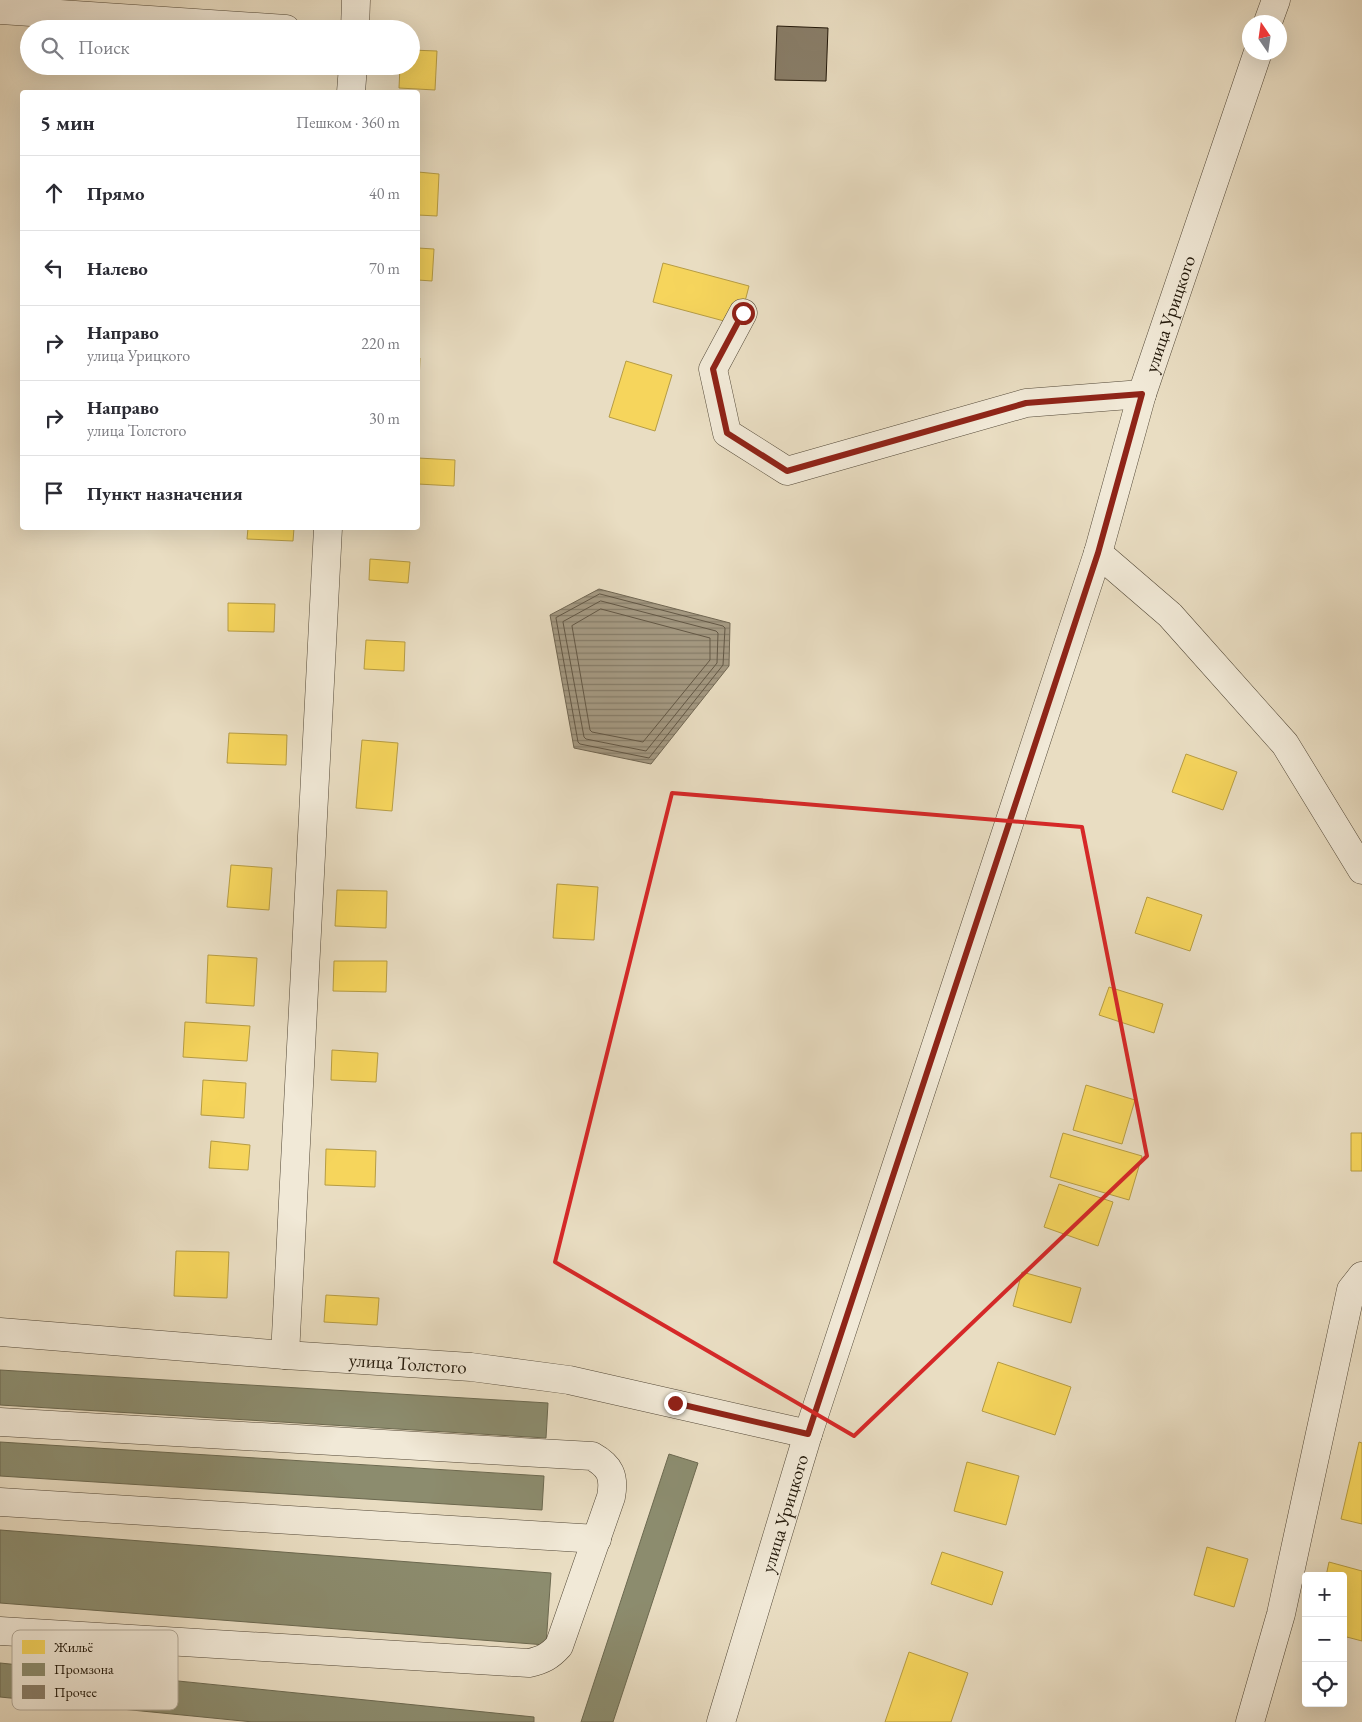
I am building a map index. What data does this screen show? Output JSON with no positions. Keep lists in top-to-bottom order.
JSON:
{
  "streets": {
    "street": ["улица Урицкого", "улица Толстого"]
  },
  "crossings": [
    ["улица Урицкого", "улица Толстого"]
  ],
  "legend": ["Жильё", "Промзона", "Прочее"],
  "north": "top",
  "page": {
    "search": "Поиск",
    "heading": ["5 мин", "Пешком · 360 m"],
    "list": [
      ["Прямо", "40 m"],
      ["Налево", "70 m"],
      ["Направо", "улица Урицкого", "220 m"],
      ["Направо", "улица Толстого", "30 m"],
      "Пункт назначения"
    ],
    "map_buttons": ["+", "−"]
  }
}
